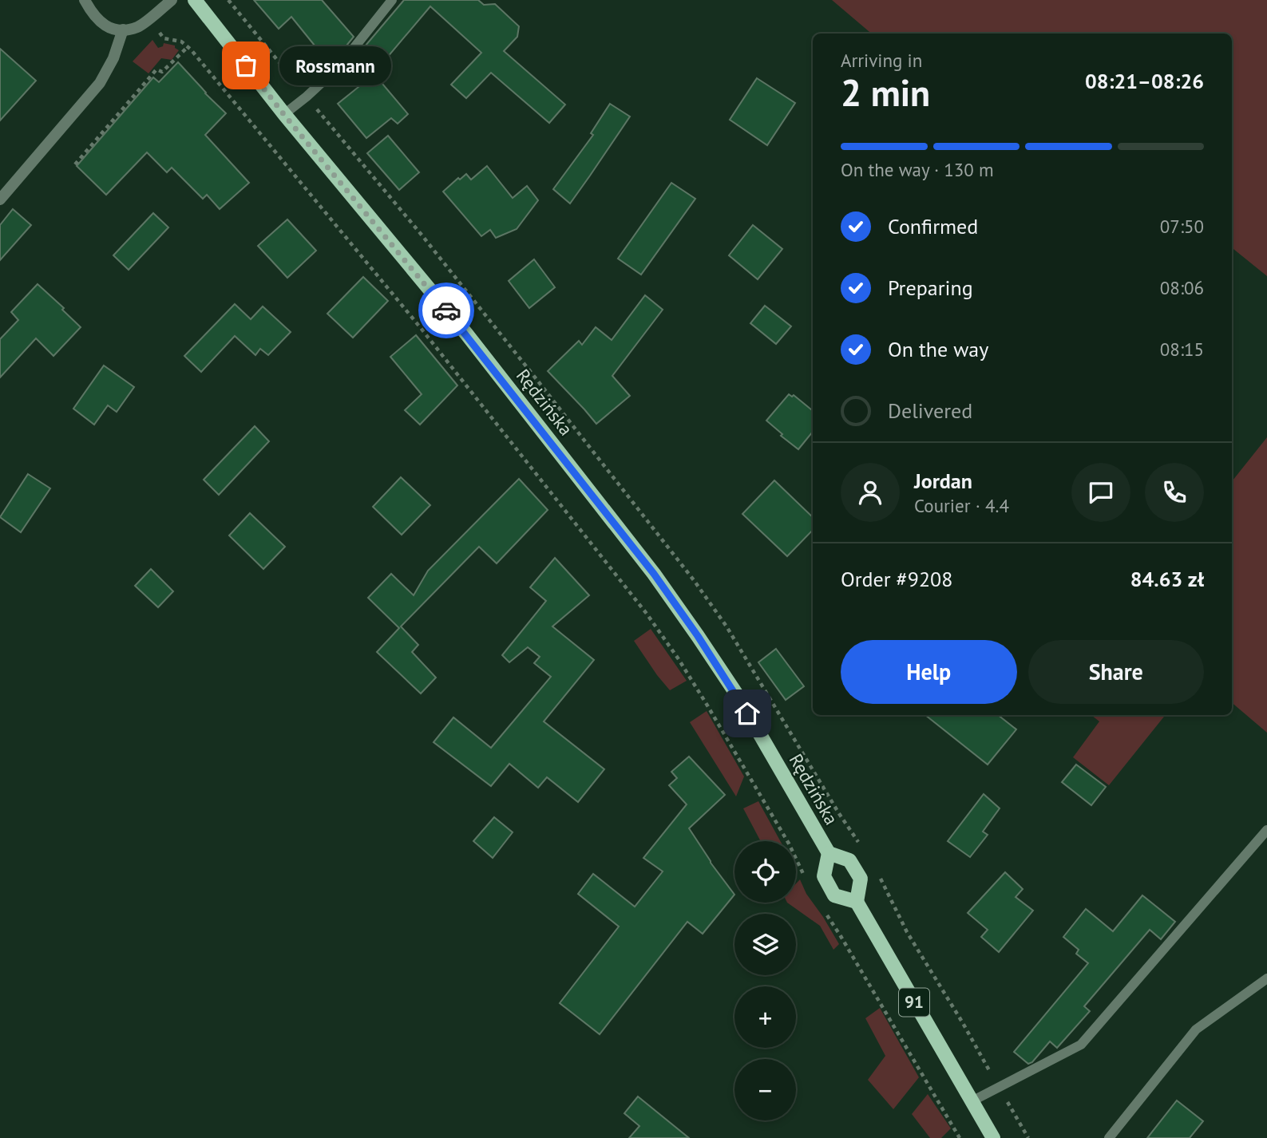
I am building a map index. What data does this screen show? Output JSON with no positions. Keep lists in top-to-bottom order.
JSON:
{
  "streets": {
    "main road": ["Rędzińska", "91"]
  },
  "places": ["Rossmann"],
  "page": {
    "heading": ["2 min", "Arriving in", "08:21–08:26"],
    "panel": [
      "Jordan",
      "Courier · 4.4",
      "Order #9208",
      "84.63 zł"
    ],
    "bubble": "Rossmann",
    "bar": "On the way · 130 m",
    "list": [
      ["Confirmed", "07:50"],
      ["Preparing", "08:06"],
      ["On the way", "08:15"],
      "Delivered"
    ],
    "buttons": ["Help", "Share"],
    "map_buttons": ["+", "−"]
  }
}
